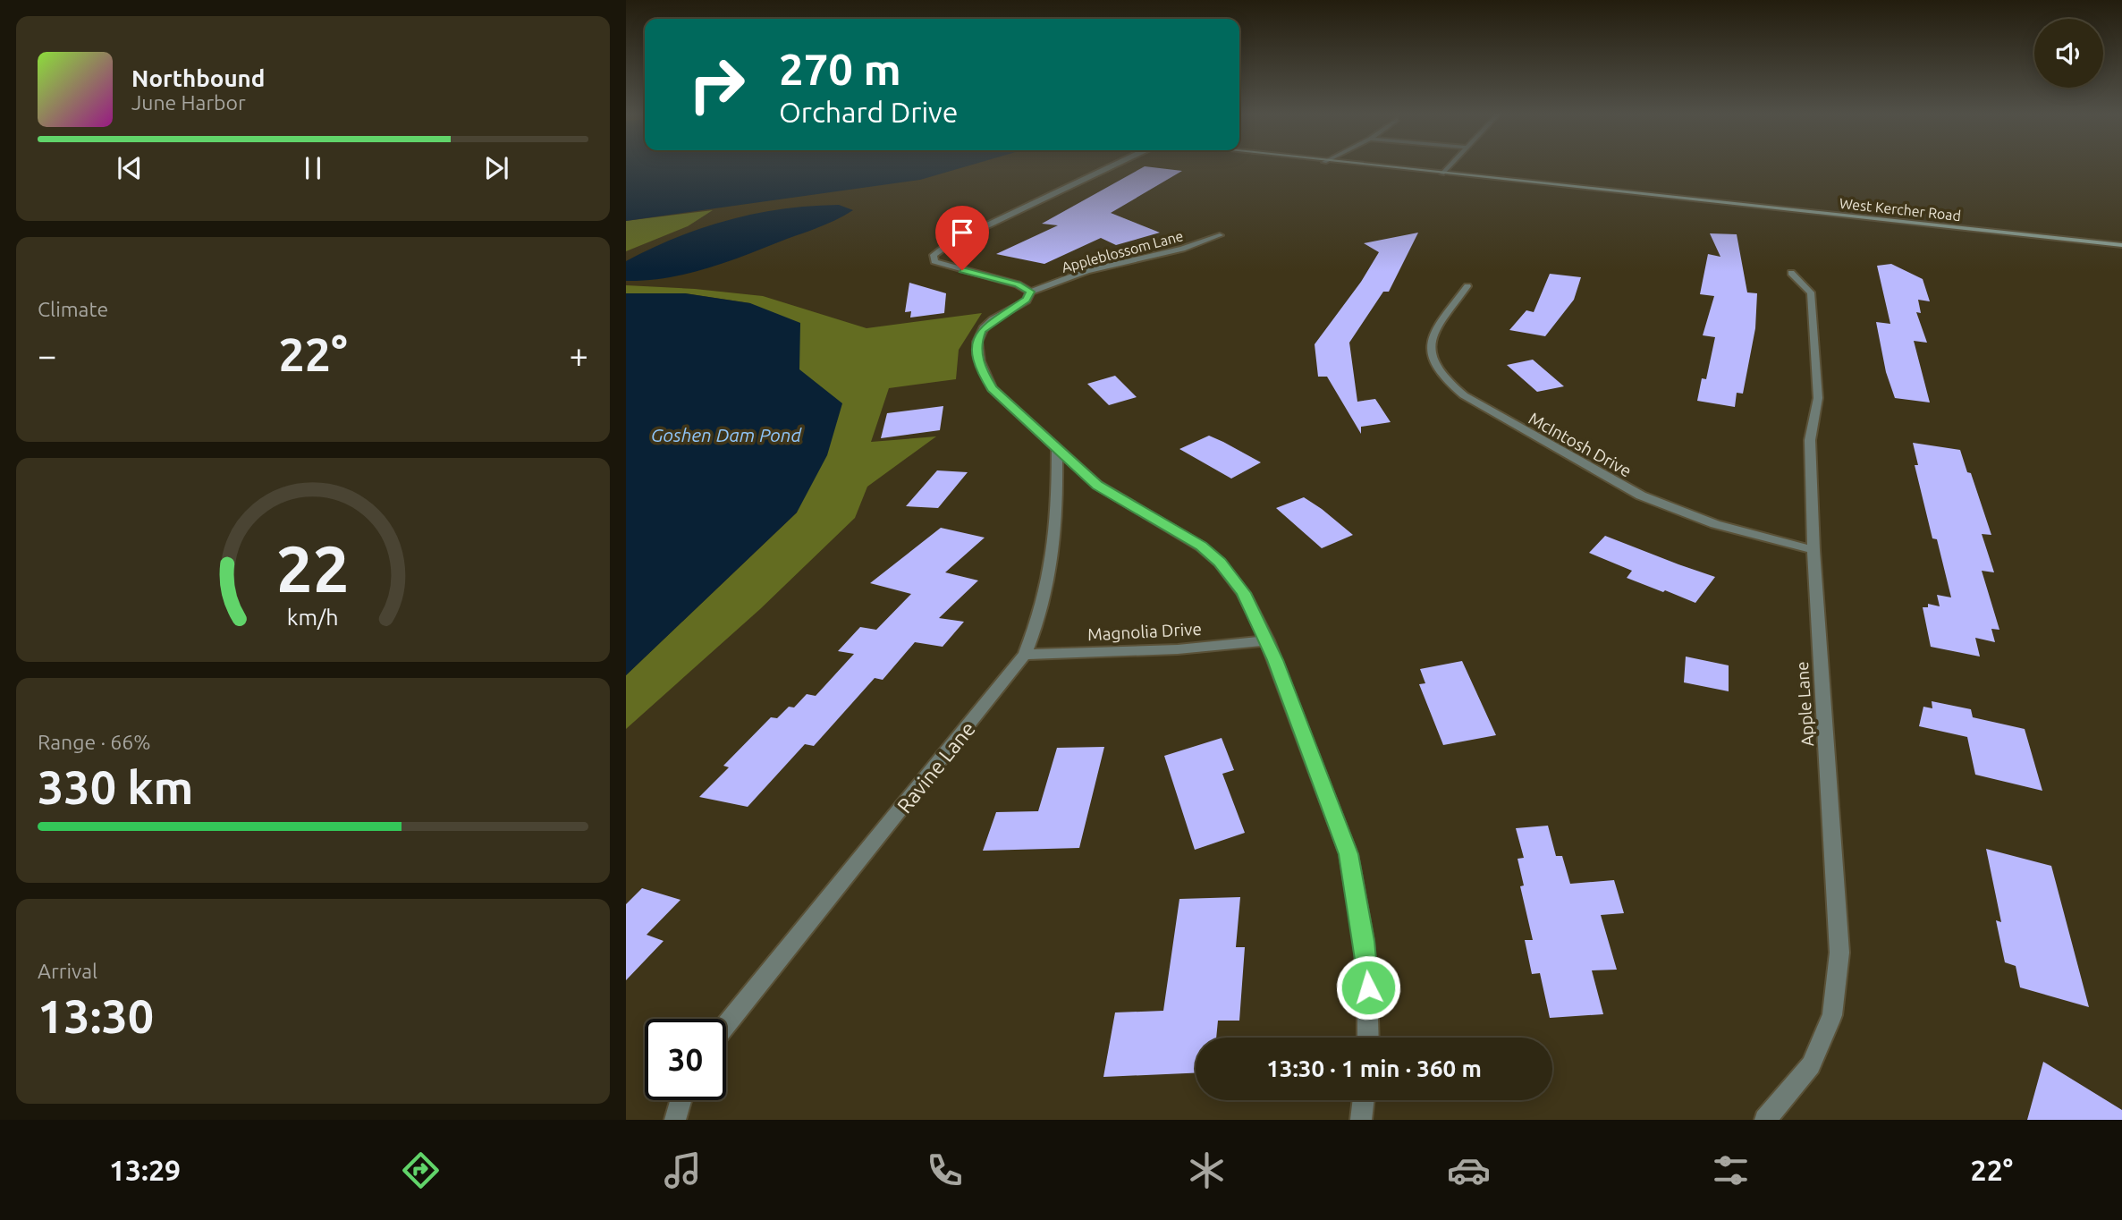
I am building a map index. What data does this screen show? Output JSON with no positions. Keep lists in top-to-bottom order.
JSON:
{
  "streets": {
    "main road": ["West Kercher Road"],
    "street": [
      "Appleblossom Lane",
      "McIntosh Drive",
      "Magnolia Drive",
      "Apple Lane",
      "Ravine Lane"
    ]
  },
  "crossings": [
    ["McIntosh Drive", "Apple Lane"],
    ["Magnolia Drive", "Ravine Lane"]
  ],
  "water": ["Goshen Dam Pond"],
  "page": {
    "turn": ["270 m", "Orchard Drive"],
    "song": ["Northbound", "June Harbor"],
    "tile": [
      "Climate",
      ["Range · 66%", "330 km"],
      ["Arrival", "13:30"]
    ],
    "heat": ["−", "22°", "+"],
    "limit": "30",
    "trip": "13:30 · 1 min · 360 m",
    "tabs": ["13:29", "22°"],
    "gauge": ["22", "km/h"]
  }
}
